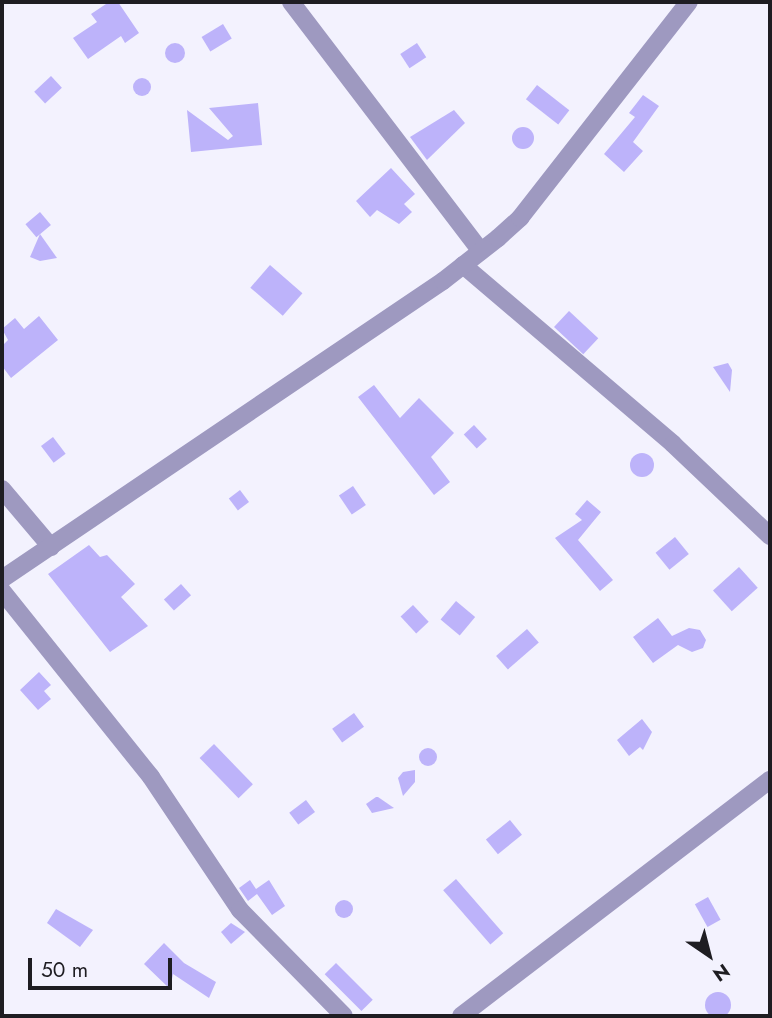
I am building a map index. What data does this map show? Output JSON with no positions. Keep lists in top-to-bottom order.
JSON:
{
  "scale_bar": "50 m",
  "north": "bottom right"
}
